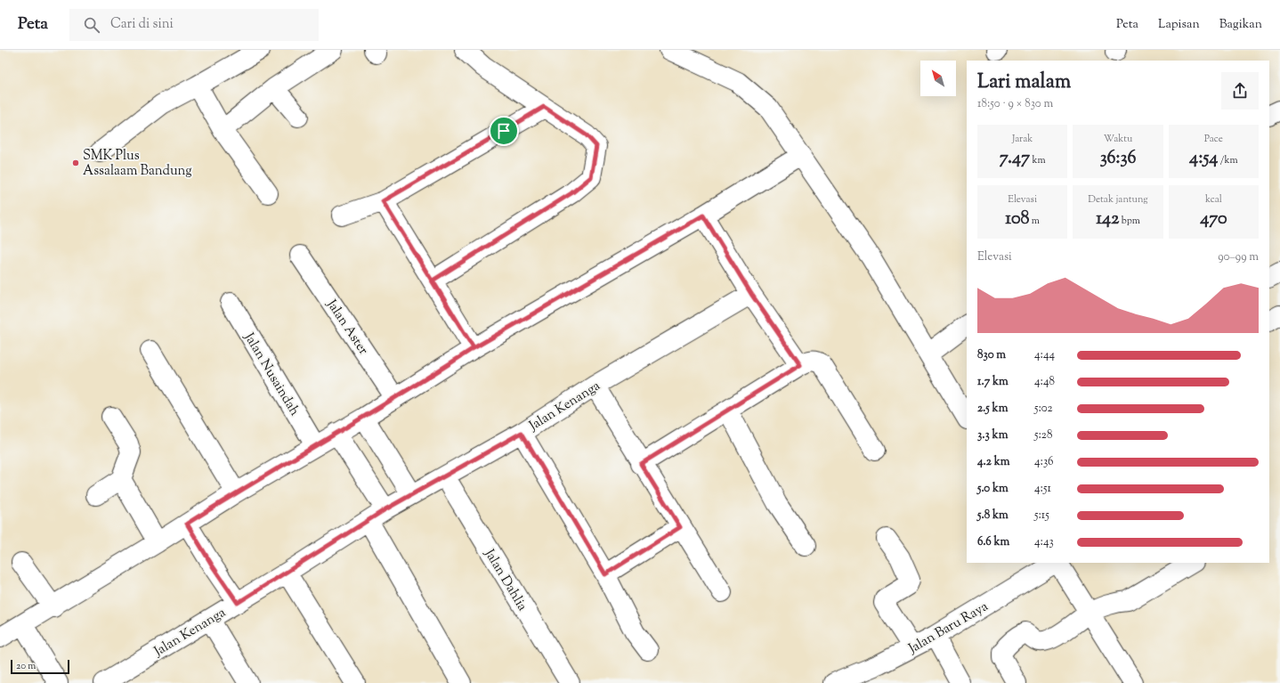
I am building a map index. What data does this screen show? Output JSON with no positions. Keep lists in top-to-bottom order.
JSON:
{
  "streets": {
    "street": [
      "Jalan Aster",
      "Jalan Nusaindah",
      "Jalan Kenanga",
      "Jalan Dahlia",
      "Jalan Baru Raya"
    ]
  },
  "crossings": [
    ["Jalan Kenanga", "Jalan Dahlia"]
  ],
  "places": ["SMK Plus Assalaam Bandung"],
  "scale_bar": "20 m",
  "north": "top left",
  "page": {
    "header": "Peta",
    "search": "Cari di sini",
    "nav": ["Peta", "Lapisan", "Bagikan"],
    "heading": ["Lari malam", "18:50 · 9 × 830 m"],
    "stats": [
      ["Jarak", "7.47 km"],
      ["Waktu", "36:36"],
      ["Pace", "4:54 /km"],
      ["Elevasi", "108 m"],
      ["Detak jantung", "142 bpm"],
      ["kcal", "470"]
    ],
    "chart": ["Elevasi", "90–99 m"],
    "list": [
      {
        "name": "830 m",
        "note": "4:44"
      },
      {
        "name": "1.7 km",
        "note": "4:48"
      },
      {
        "name": "2.5 km",
        "note": "5:02"
      },
      {
        "name": "3.3 km",
        "note": "5:28"
      },
      {
        "name": "4.2 km",
        "note": "4:36"
      },
      {
        "name": "5.0 km",
        "note": "4:51"
      },
      {
        "name": "5.8 km",
        "note": "5:15"
      },
      {
        "name": "6.6 km",
        "note": "4:43"
      }
    ],
    "scale": "20 m"
  }
}
